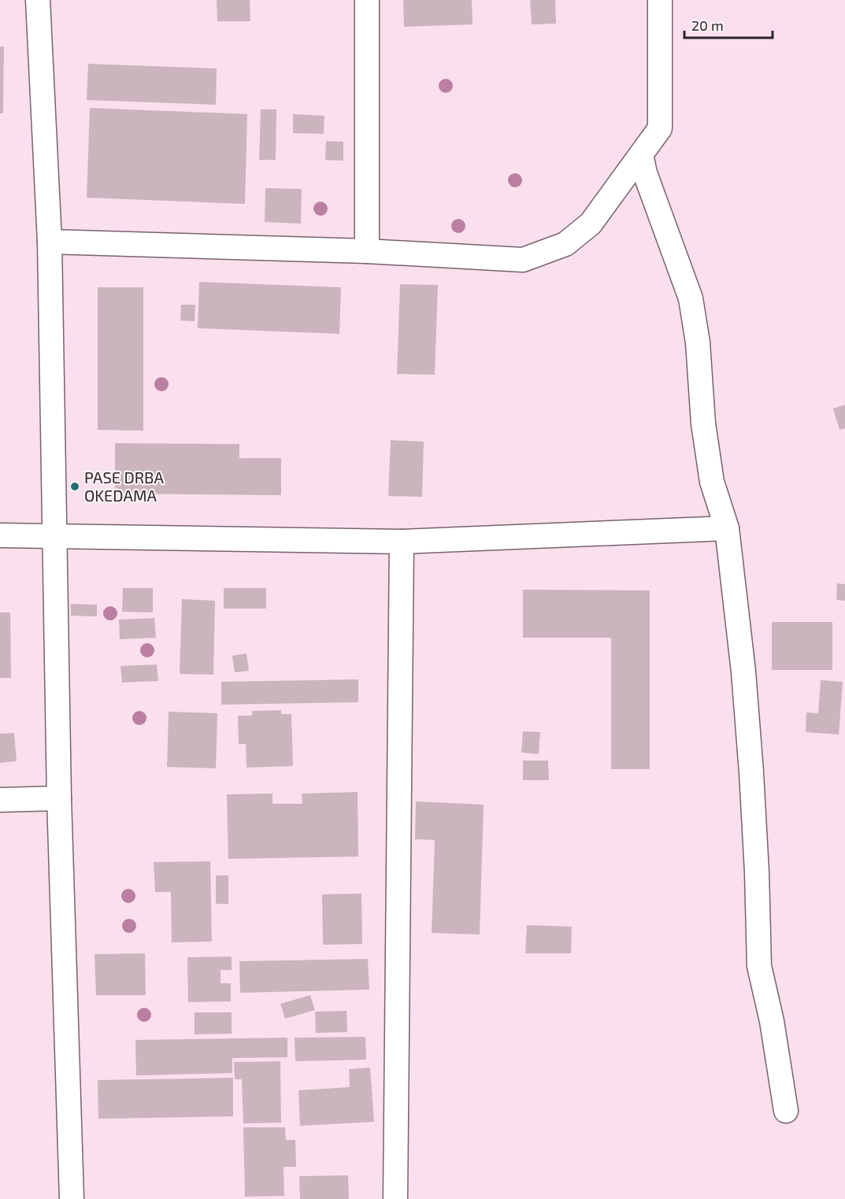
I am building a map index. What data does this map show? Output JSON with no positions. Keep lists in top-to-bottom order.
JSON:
{
  "places": ["PASE DRBA OKEDAMA"],
  "scale_bar": "20 m"
}
